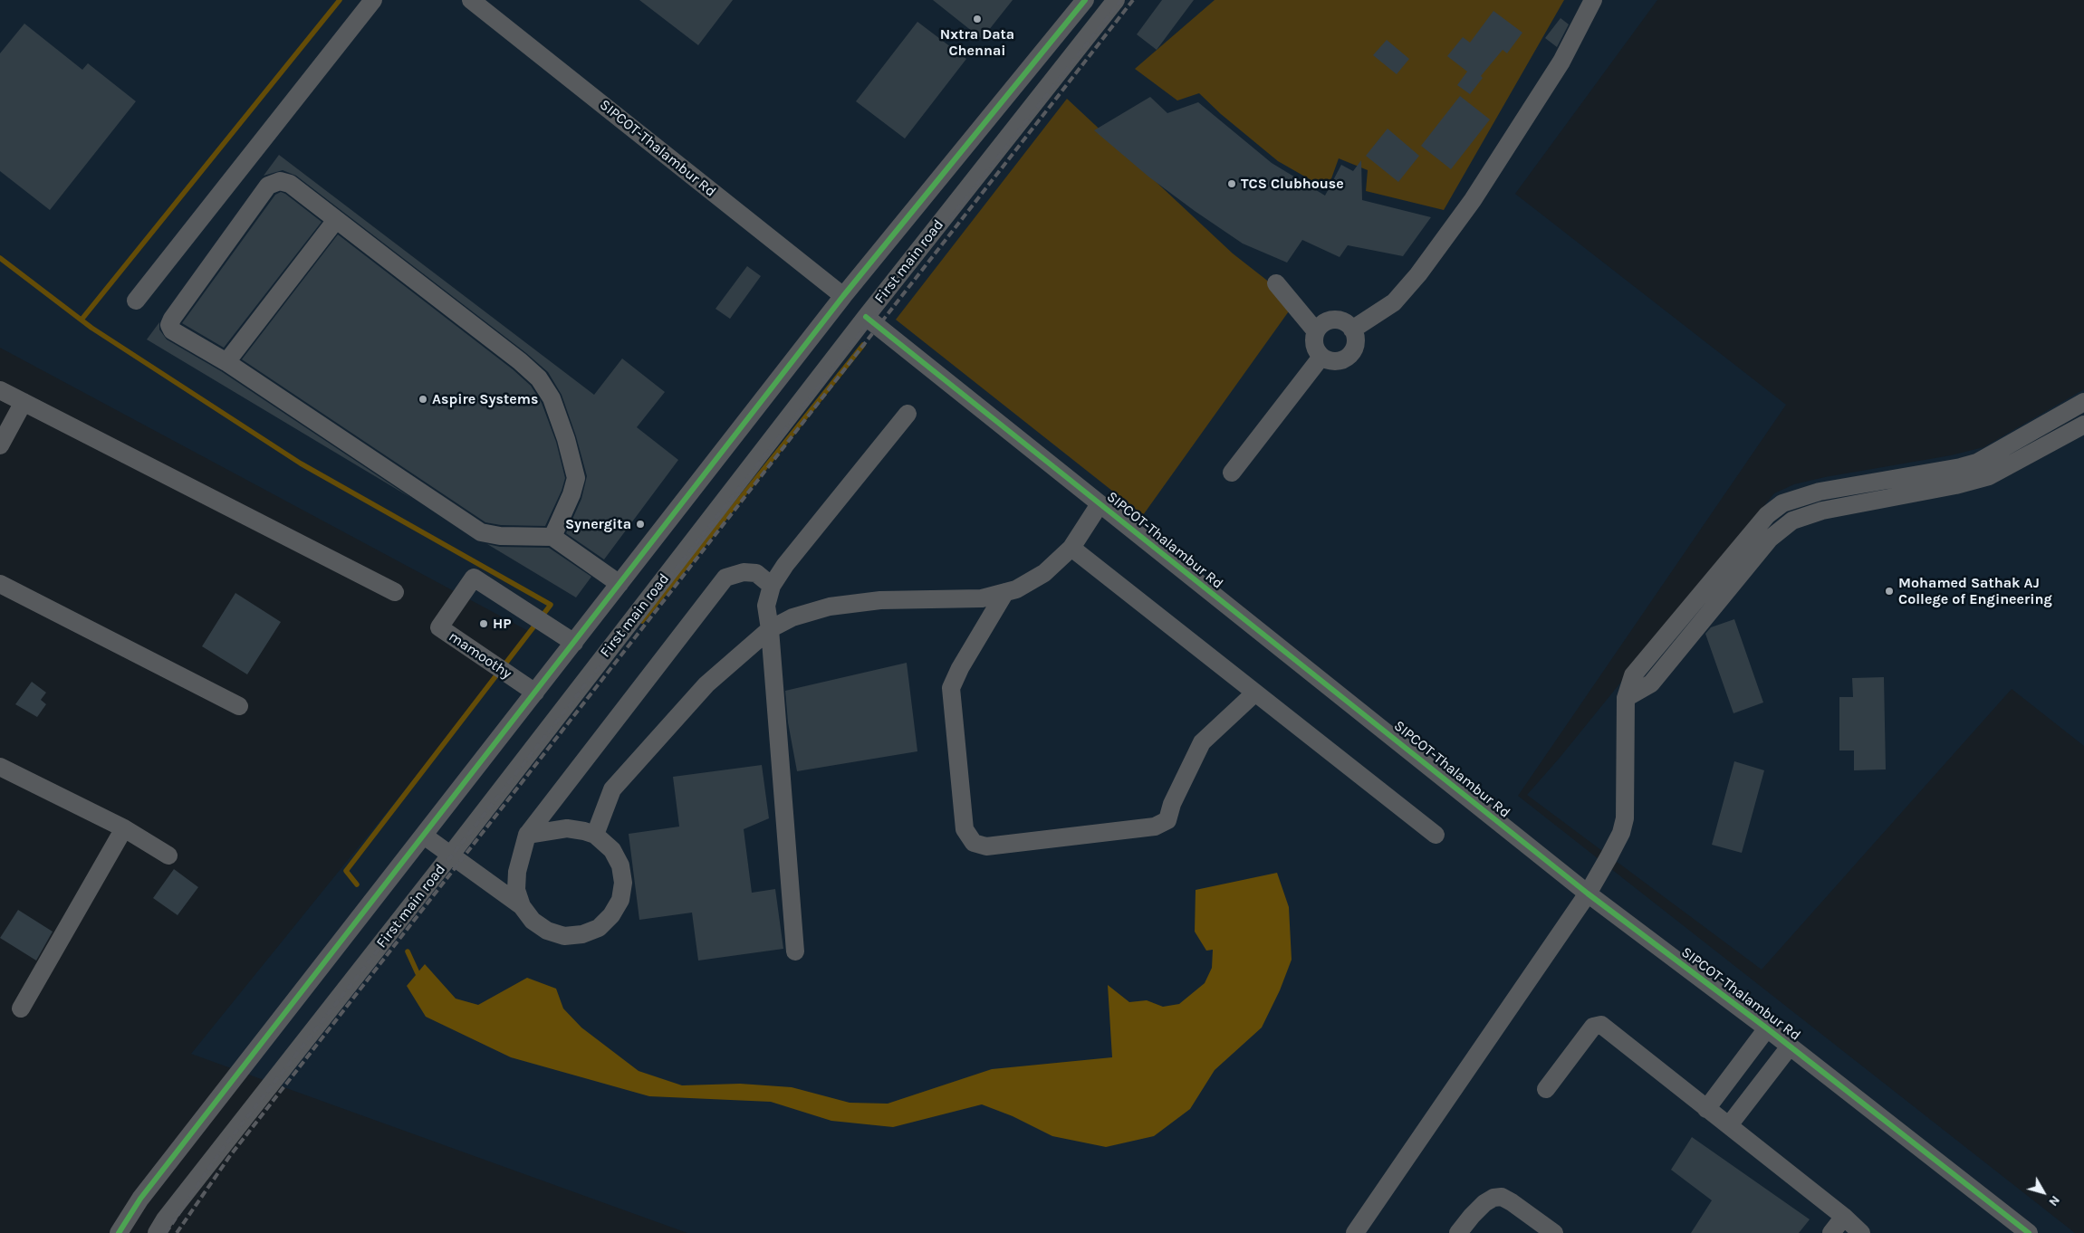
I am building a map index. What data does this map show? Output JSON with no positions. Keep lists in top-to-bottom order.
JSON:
{
  "streets": {
    "street": ["SIPCOT-Thalambur Rd", "First main road", "mamoothy"]
  },
  "crossings": [
    ["SIPCOT-Thalambur Rd", "First main road"]
  ],
  "places": [
    "Nxtra Data Chennai",
    "TCS Clubhouse",
    "Aspire Systems",
    "Synergita",
    "Mohamed Sathak AJ College of Engineering",
    "HP"
  ],
  "north": "bottom right"
}
